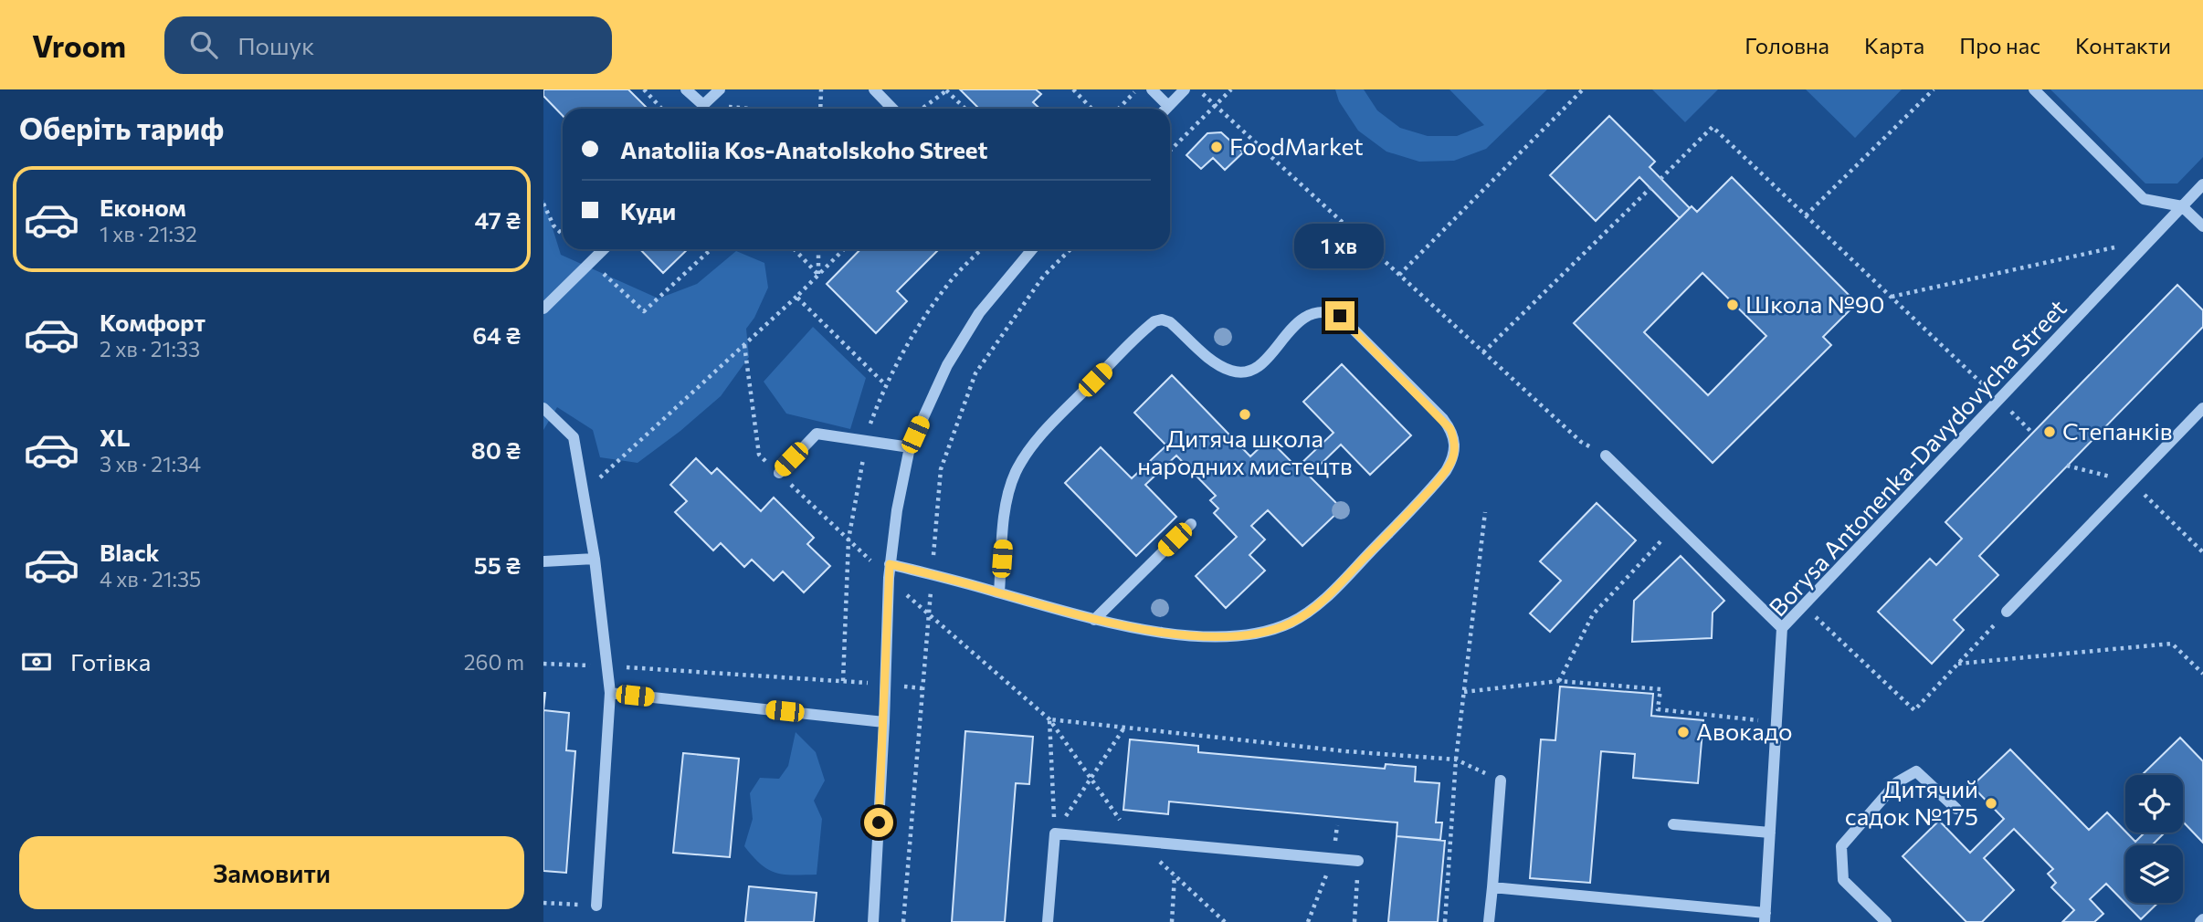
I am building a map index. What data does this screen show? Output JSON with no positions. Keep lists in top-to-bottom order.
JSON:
{
  "streets": {
    "street": ["Borysa Antonenka-Davydovycha Street"]
  },
  "places": [
    "FoodMarket",
    "Школа №90",
    "Дитяча школа народних мистецтв",
    "Степанків",
    "Авокадо",
    "Дитячий садок №175"
  ],
  "page": {
    "header": "Vroom",
    "search": "Пошук",
    "nav": [
      "Головна",
      "Карта",
      "Про нас",
      "Контакти"
    ],
    "heading": "Оберіть тариф",
    "banner": ["Anatoliia Kos-Anatolskoho Street", "Куди"],
    "list": [
      {
        "name": "Економ",
        "note": "1 хв · 21:32",
        "value": "47 ₴"
      },
      {
        "name": "Комфорт",
        "note": "2 хв · 21:33",
        "value": "64 ₴"
      },
      {
        "name": "XL",
        "note": "3 хв · 21:34",
        "value": "80 ₴"
      },
      {
        "name": "Black",
        "note": "4 хв · 21:35",
        "value": "55 ₴"
      }
    ],
    "bubble": "1 хв",
    "pay": ["Готівка", "260 m"],
    "buttons": "Замовити"
  }
}
